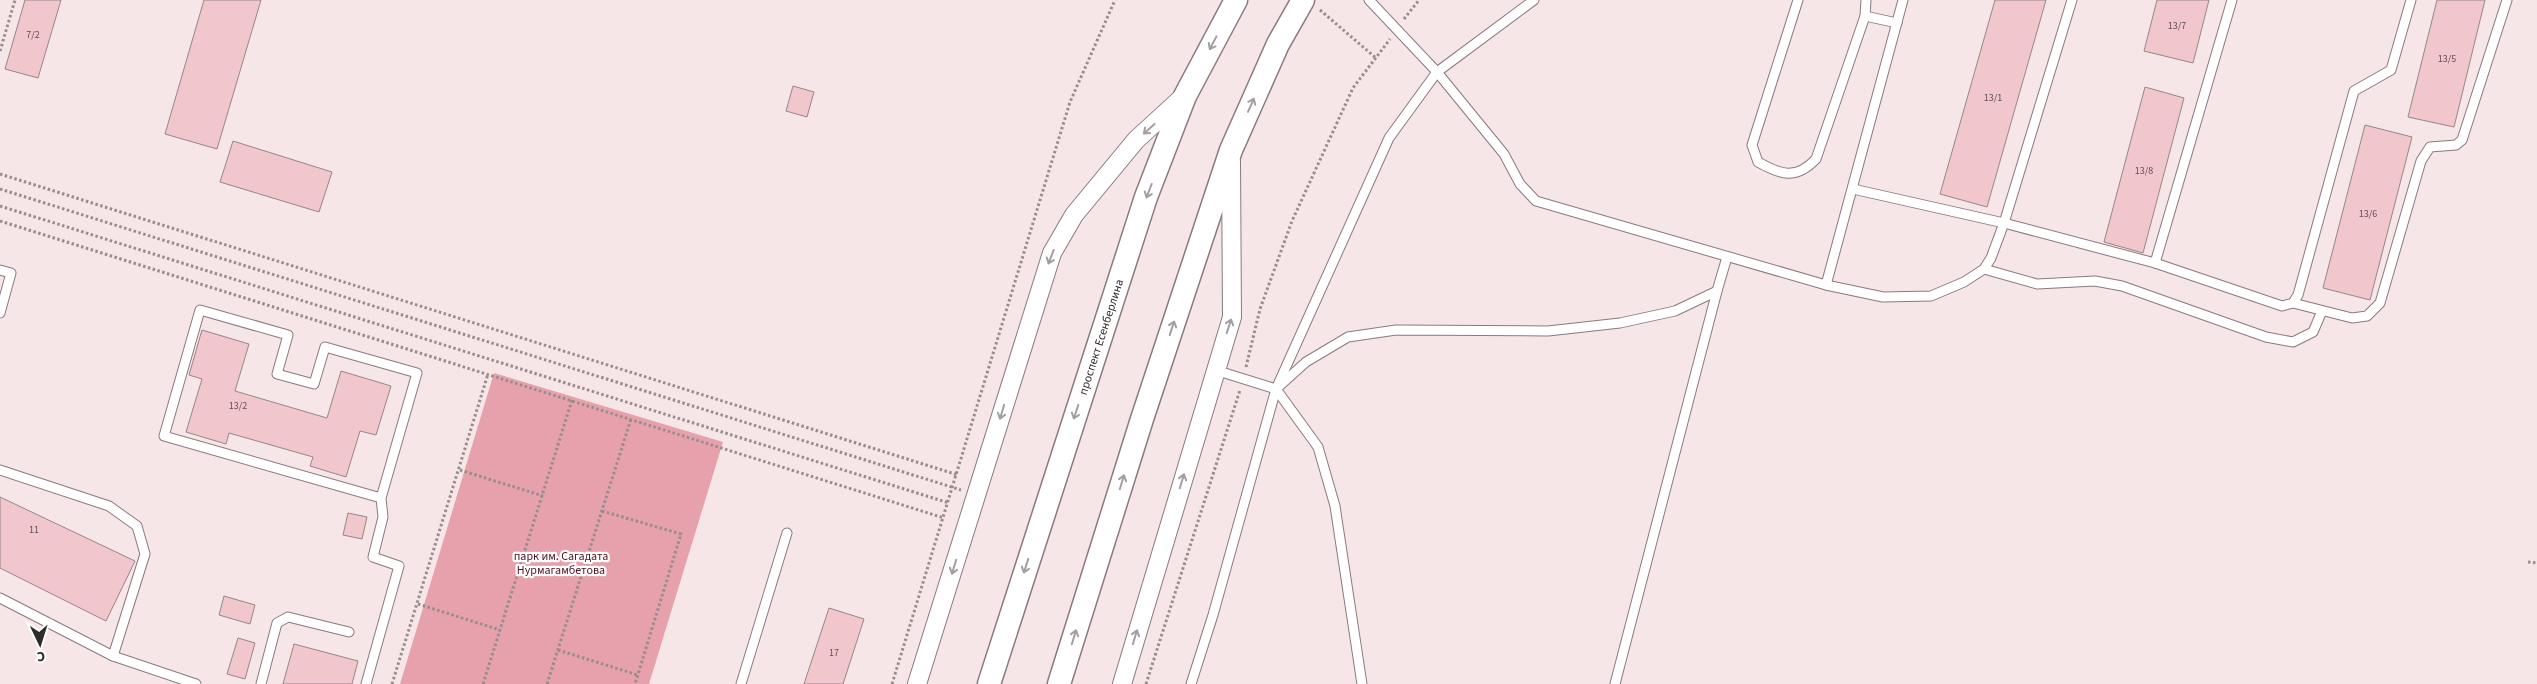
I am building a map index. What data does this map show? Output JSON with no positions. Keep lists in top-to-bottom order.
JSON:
{
  "streets": {
    "street": ["проспект Есенберлина"]
  },
  "parks": ["парк им. Сагадата Нурмагамбетова"],
  "house_numbers": [
    "13/7",
    "7/2",
    "13/5",
    "13/1",
    "13/8",
    "13/6",
    "13/2",
    "11",
    "17"
  ],
  "north": "bottom"
}
